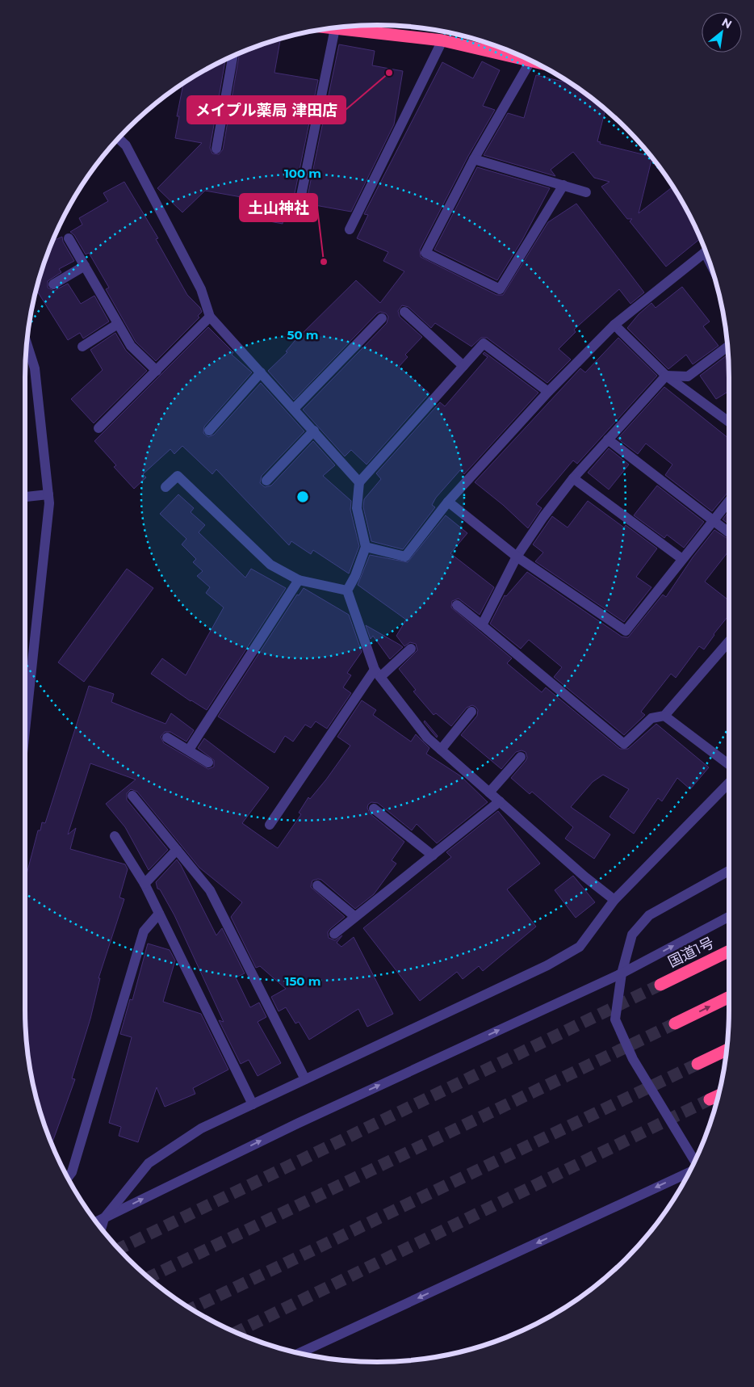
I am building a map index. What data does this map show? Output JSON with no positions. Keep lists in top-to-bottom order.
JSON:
{
  "streets": {
    "highway": ["国道1号"]
  },
  "places": ["メイプル薬局 津田店", "土山神社"],
  "north": "top right",
  "rings": ["100 m", "50 m", "150 m"]
}
